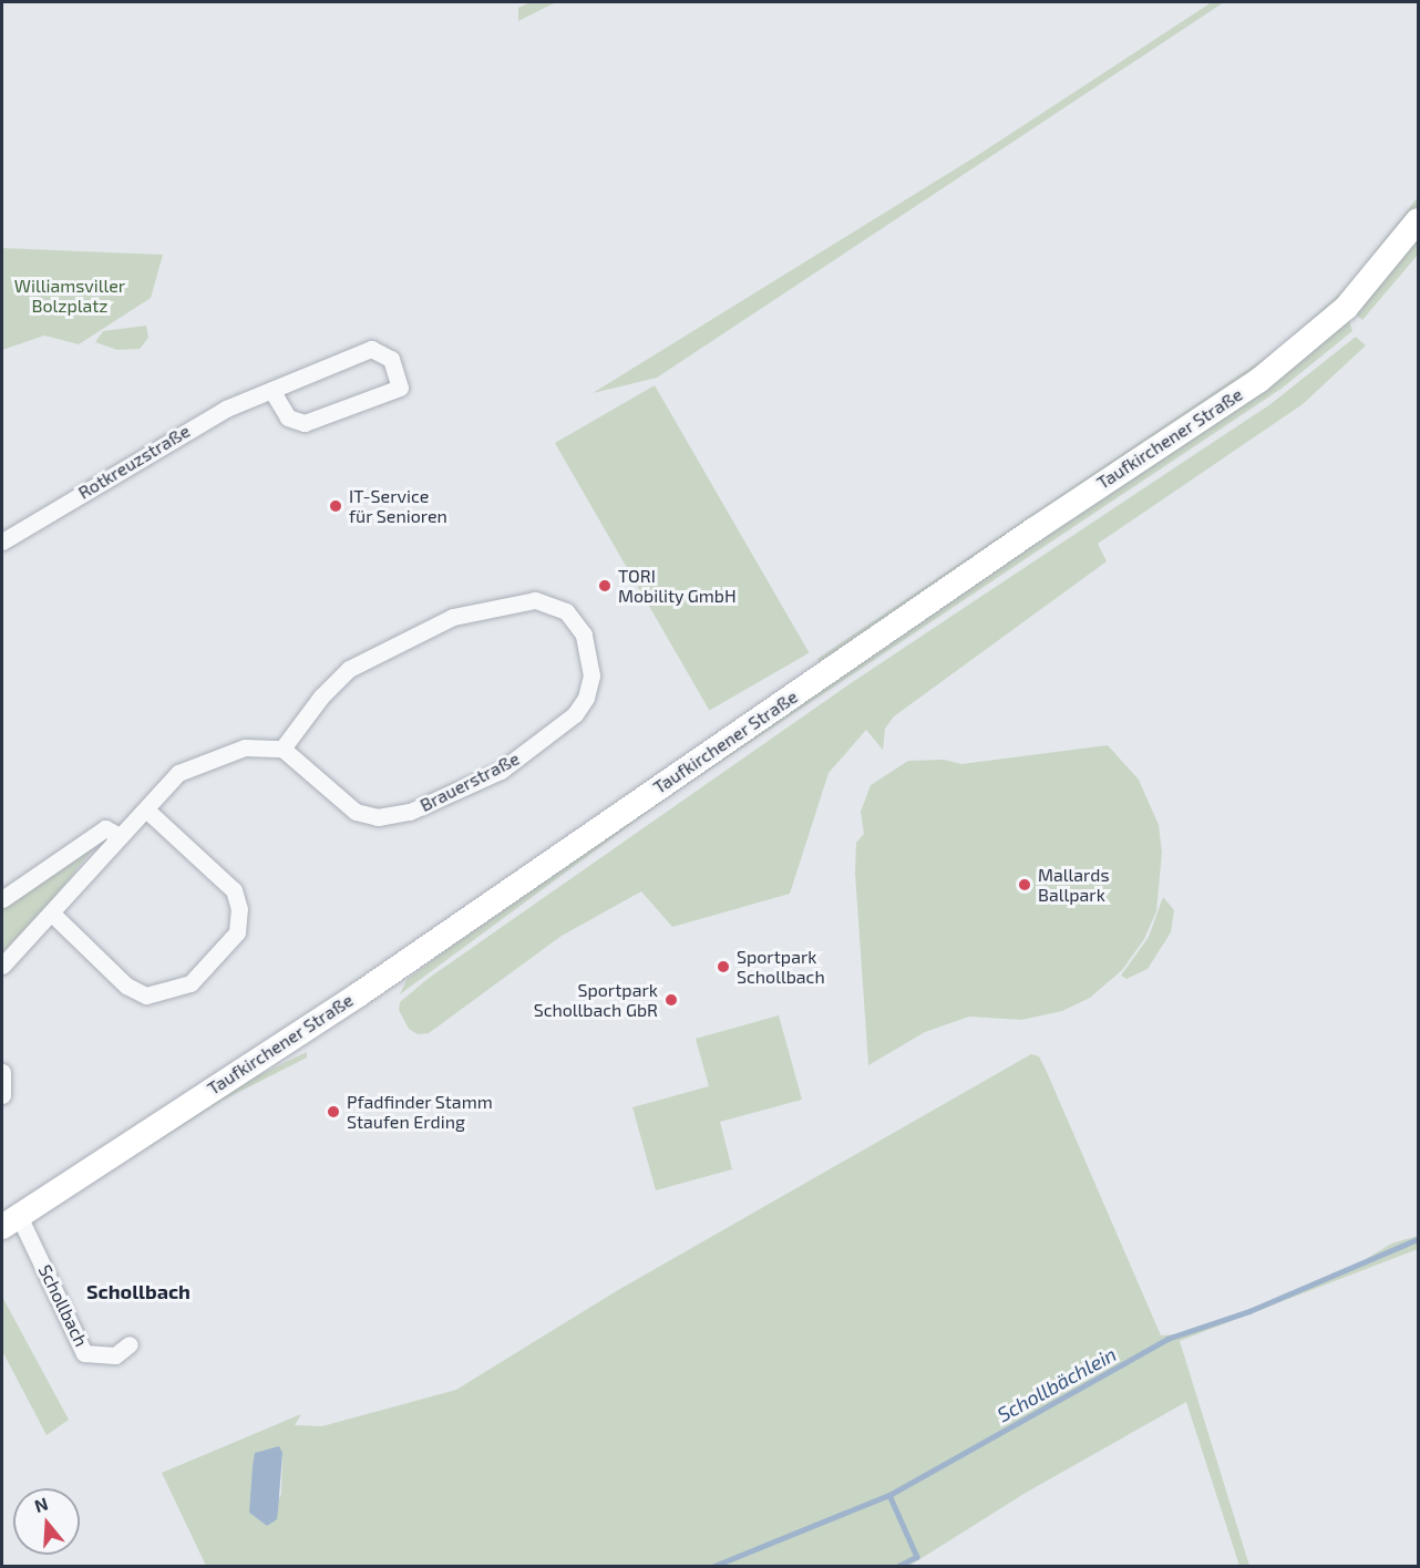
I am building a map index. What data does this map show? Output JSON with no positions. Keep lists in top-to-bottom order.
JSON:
{
  "streets": {
    "main road": ["Taufkirchener Straße"],
    "street": ["Rotkreuzstraße", "Brauerstraße", "Schollbach"]
  },
  "crossings": [
    ["Taufkirchener Straße", "Schollbach"]
  ],
  "districts": ["Schollbach"],
  "water": ["Schollbächlein"],
  "parks": ["Williamsviller Bolzplatz"],
  "places": [
    "IT-Service für Senioren",
    "TORI Mobility GmbH",
    "Mallards Ballpark",
    "Sportpark Schollbach",
    "Sportpark Schollbach GbR",
    "Pfadfinder Stamm Staufen Erding"
  ],
  "north": "top"
}
